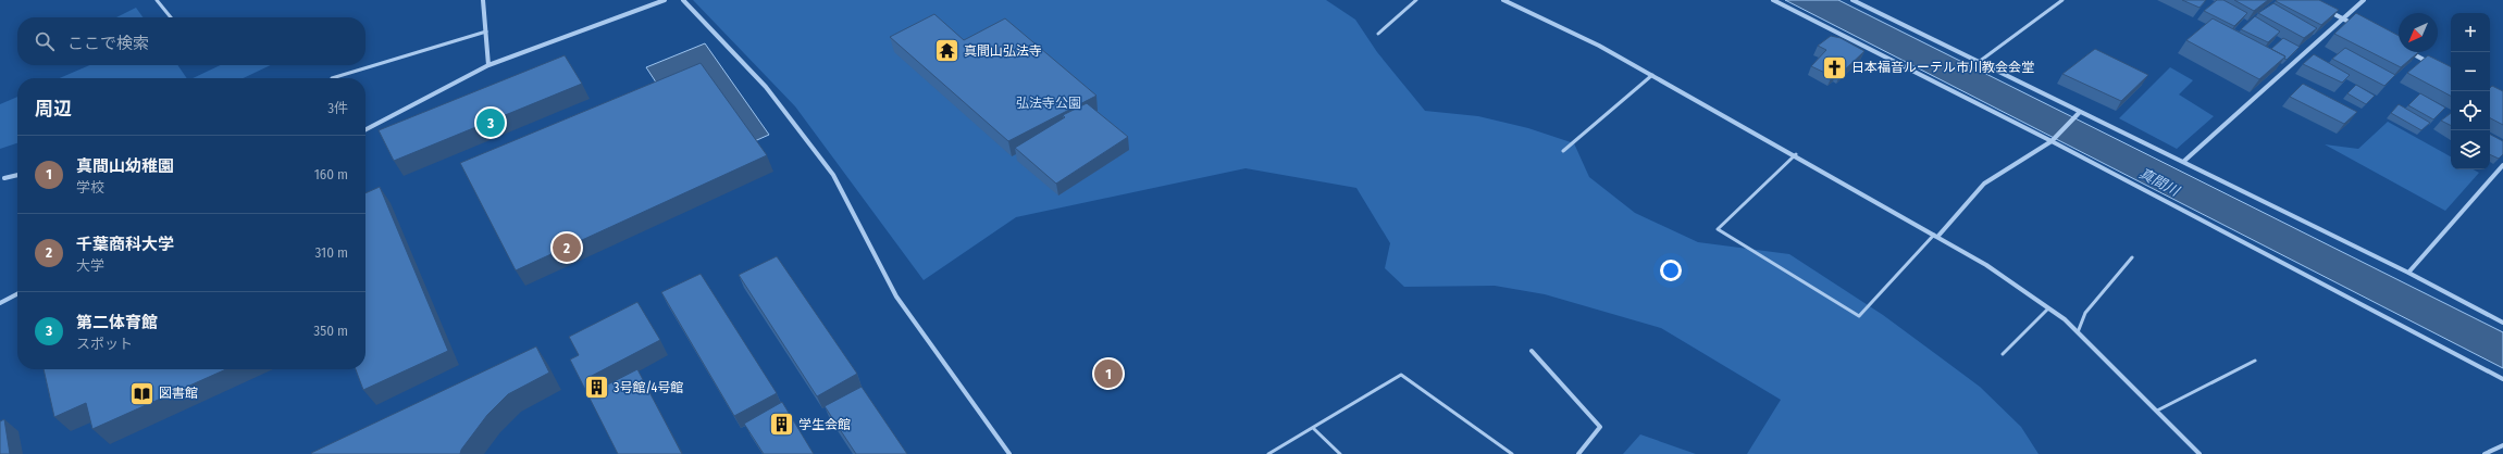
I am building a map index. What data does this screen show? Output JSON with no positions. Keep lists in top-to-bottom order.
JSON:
{
  "water": ["真間川"],
  "parks": ["弘法寺公園"],
  "places": {
    "temple": ["真間山弘法寺"],
    "church": ["日本福音ルーテル市川教会会堂"],
    "building": ["3号館/4号館", "学生会館"],
    "library": ["図書館"]
  },
  "north": "bottom left",
  "page": {
    "map_buttons": ["+", "−"],
    "search": "ここで検索",
    "heading": ["周辺", "3件"],
    "pins": ["3", "2", "1"],
    "list": [
      {
        "mark": "1",
        "name": "真間山幼稚園",
        "note": "学校",
        "value": "160 m"
      },
      {
        "mark": "2",
        "name": "千葉商科大学",
        "note": "大学",
        "value": "310 m"
      },
      {
        "mark": "3",
        "name": "第二体育館",
        "note": "スポット",
        "value": "350 m"
      }
    ]
  }
}
